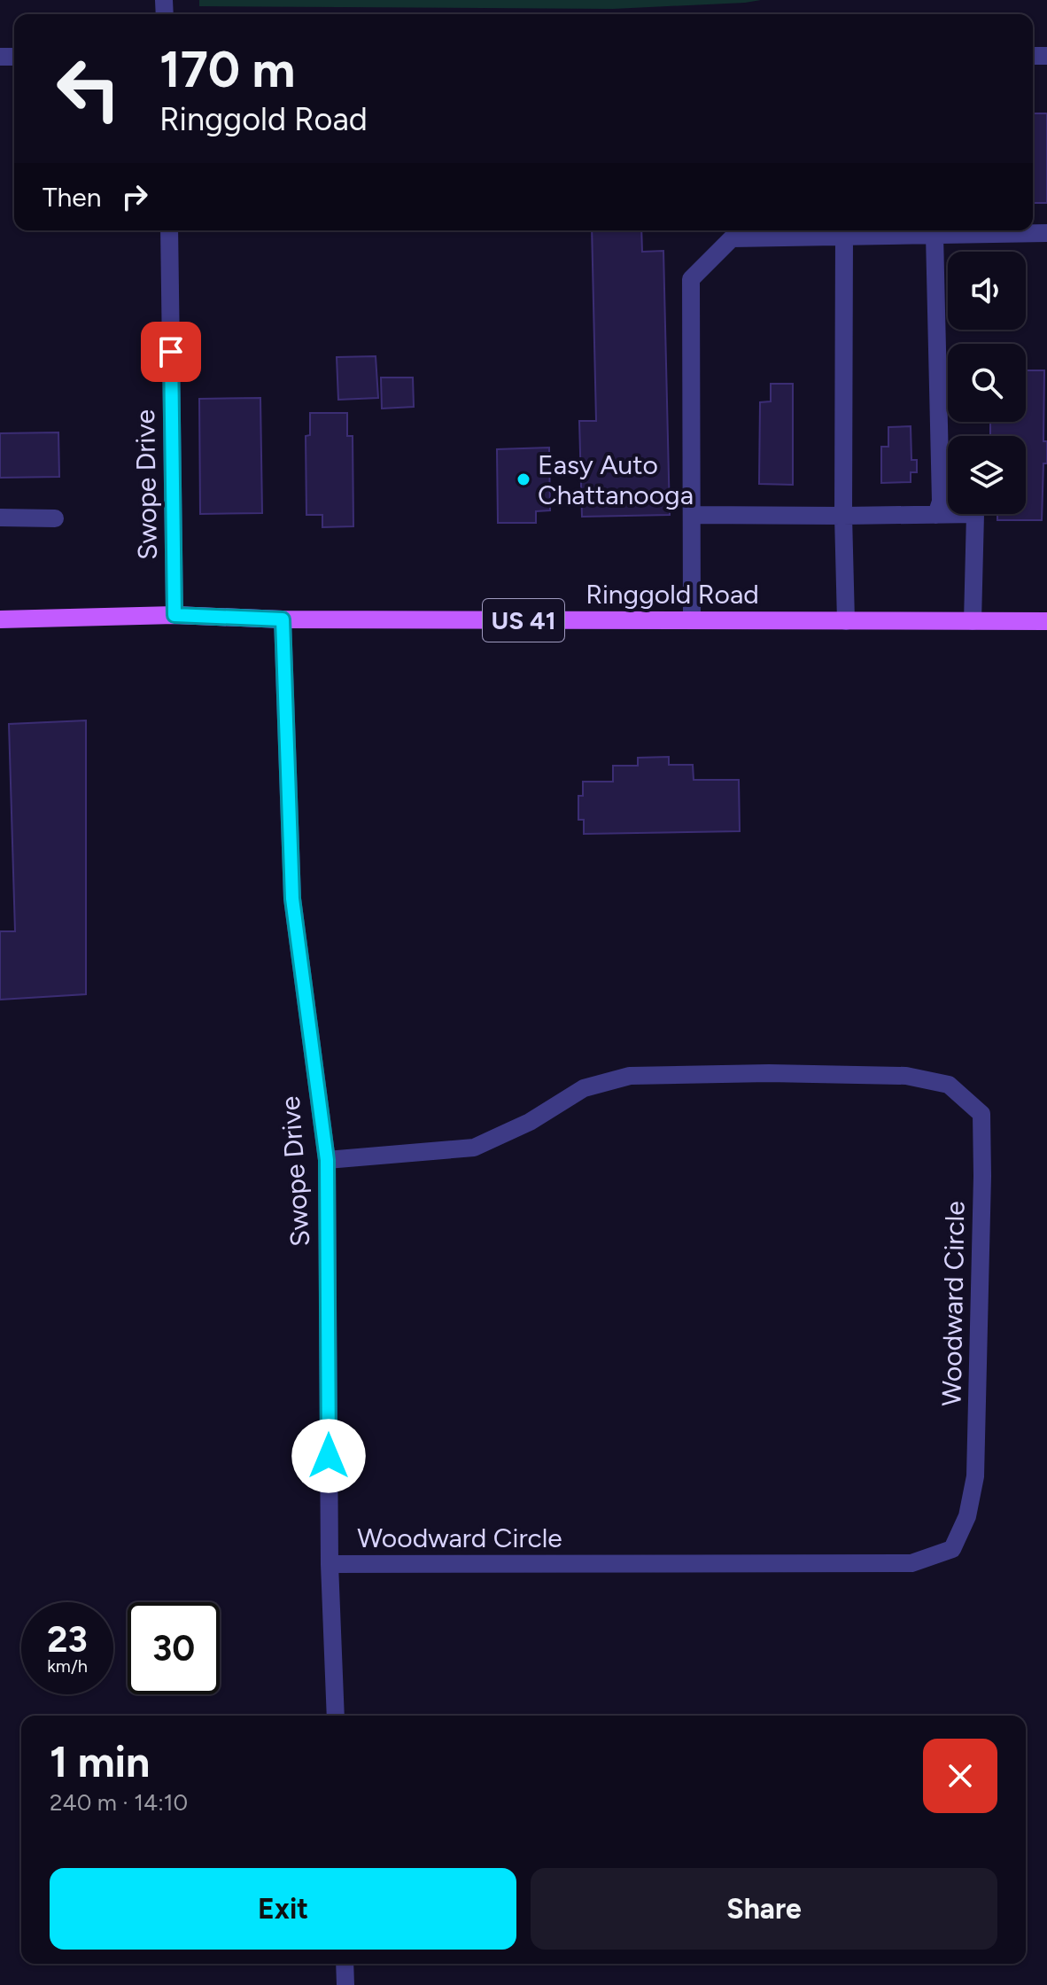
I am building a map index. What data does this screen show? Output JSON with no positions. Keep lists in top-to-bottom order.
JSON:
{
  "streets": {
    "main road": ["Ringgold Road", "US 41"],
    "street": ["Swope Drive", "Woodward Circle"]
  },
  "crossings": [
    ["Swope Drive", "Ringgold Road"],
    ["Swope Drive", "Woodward Circle"]
  ],
  "places": ["Easy Auto Chattanooga"],
  "page": {
    "turn": ["170 m", "Ringgold Road"],
    "then": "Then",
    "speed": "23 km/h",
    "limit": "30",
    "heading": ["1 min", "240 m · 14:10"],
    "buttons": ["Exit", "Share"]
  }
}
